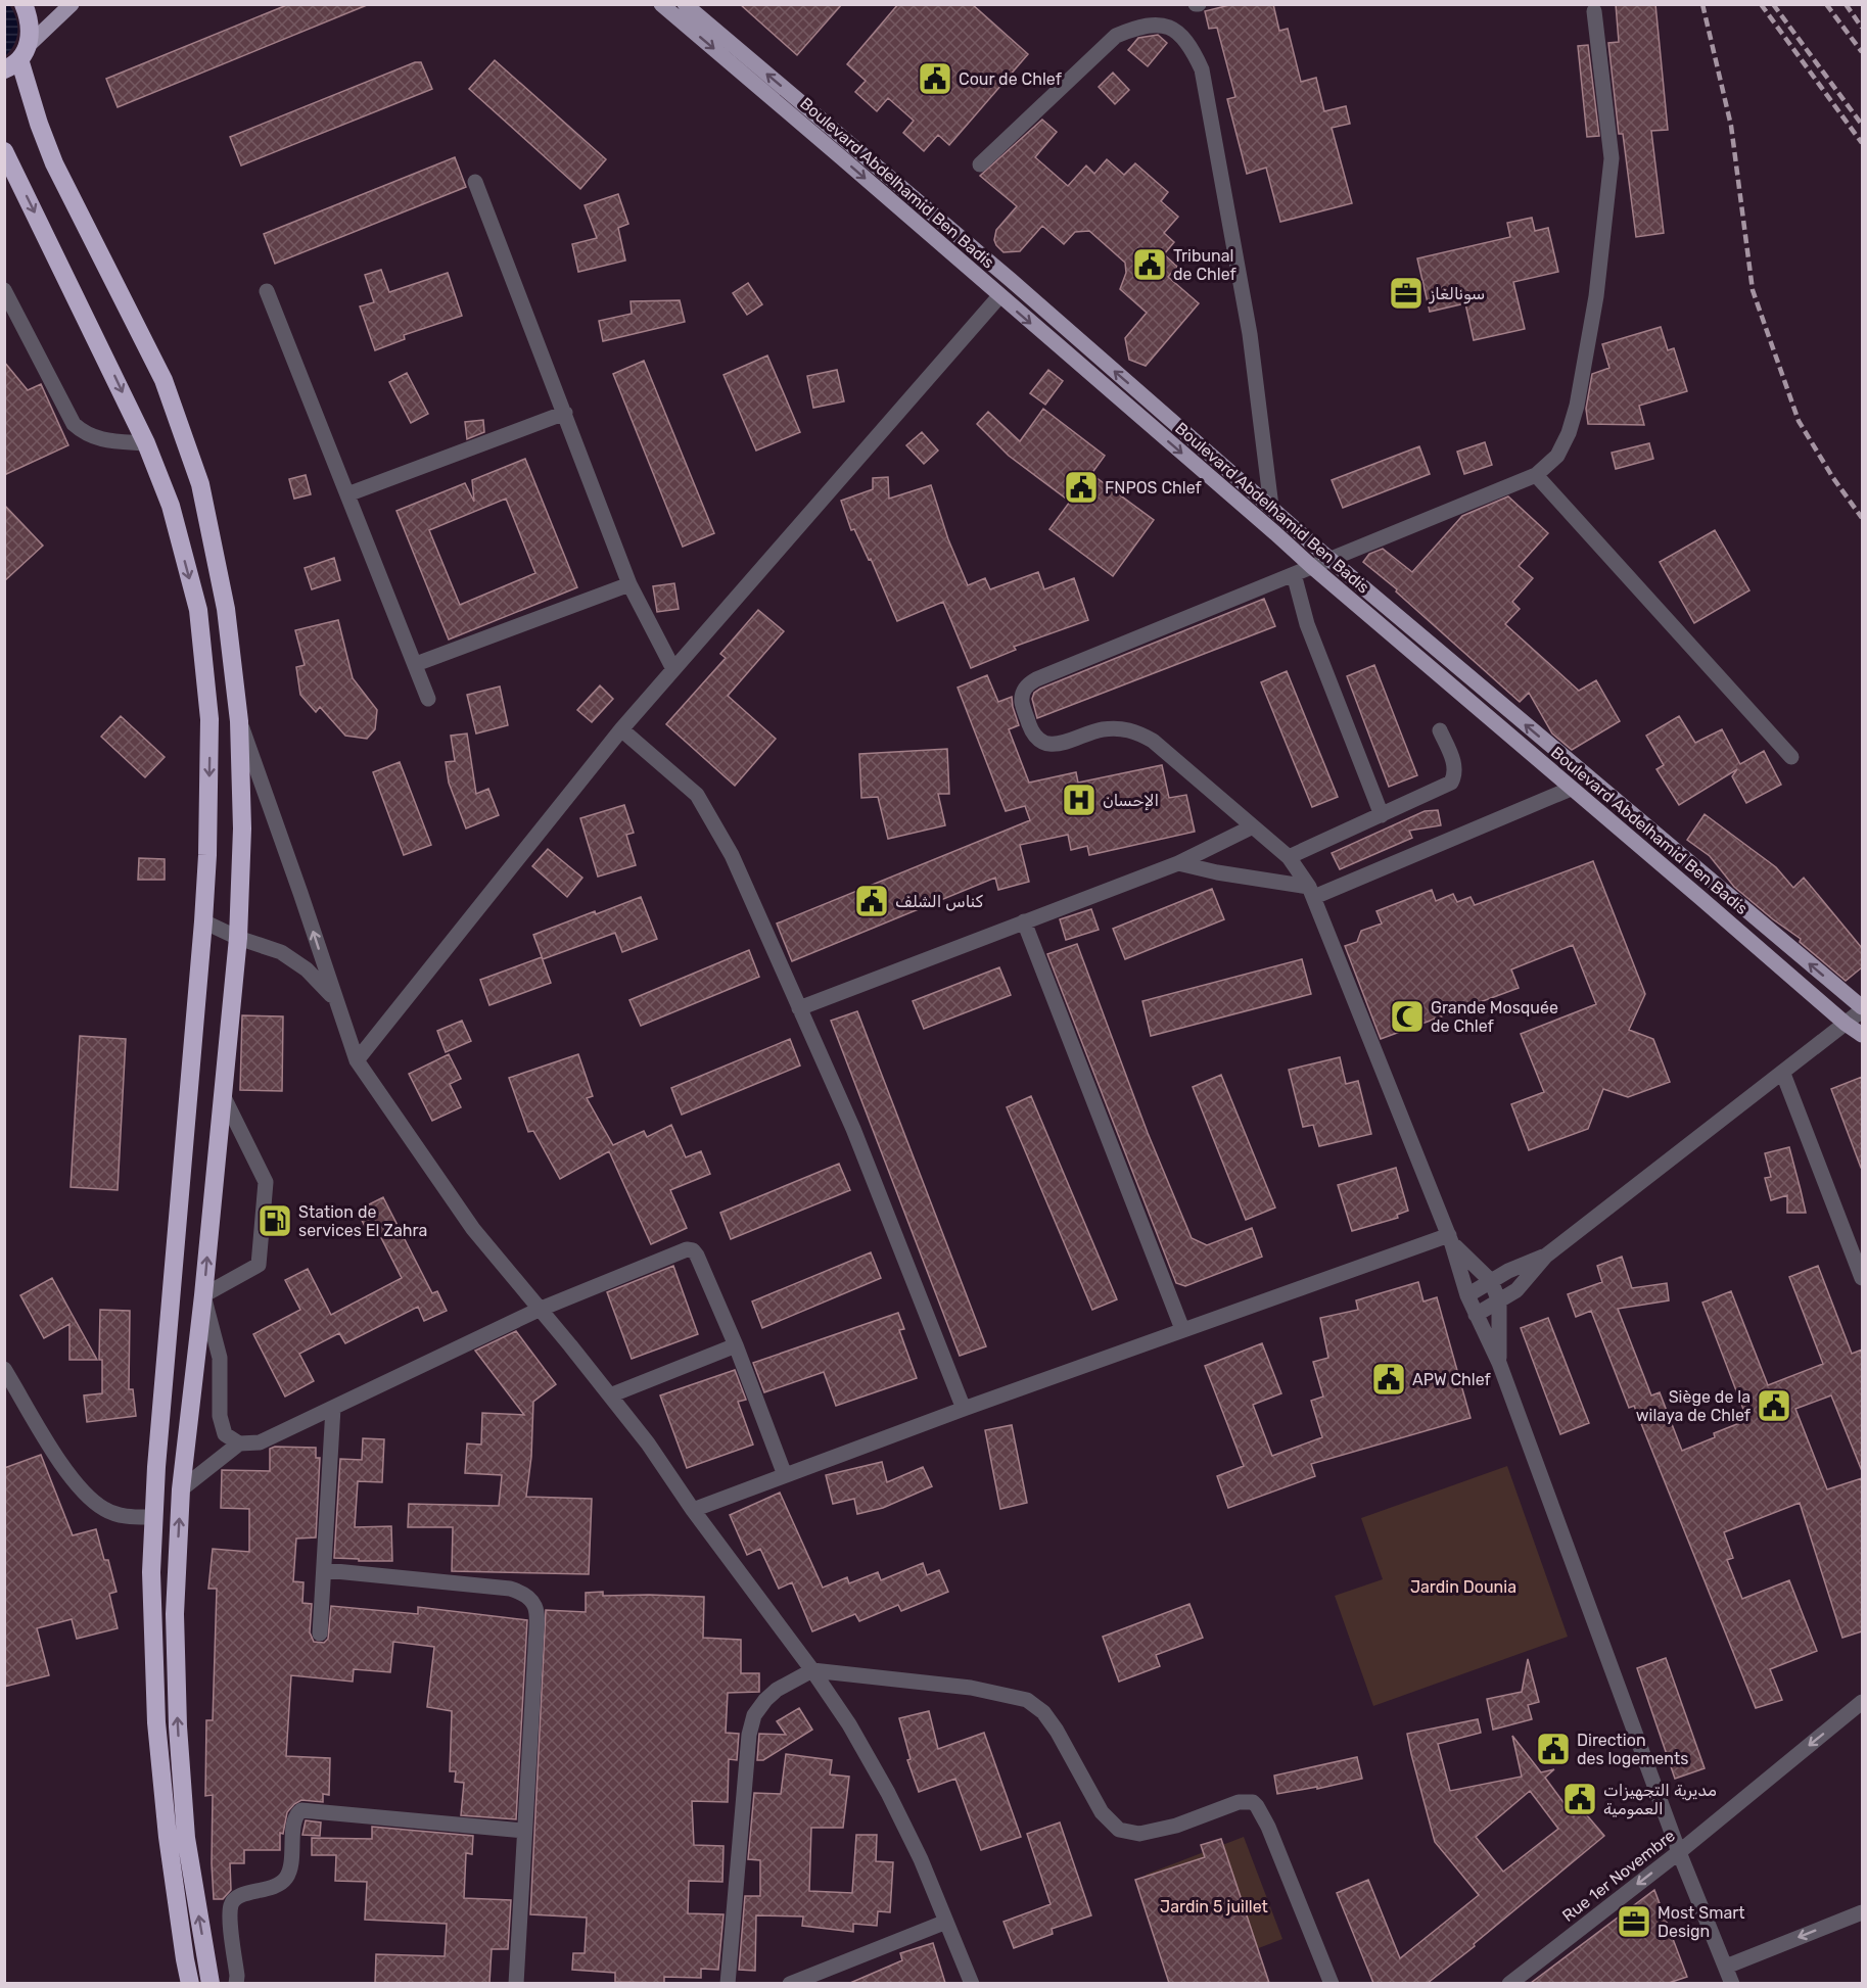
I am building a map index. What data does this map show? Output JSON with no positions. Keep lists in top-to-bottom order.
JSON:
{
  "streets": {
    "main road": ["Boulevard Abdelhamid Ben Badis"],
    "street": ["Rue 1er Novembre"]
  },
  "one_way": ["Rue 1er Novembre"],
  "parks": ["Jardin Dounia", "Jardin 5 juillet"],
  "places": {
    "public building": [
      "Cour de Chlef",
      "Tribunal de Chlef",
      "FNPOS Chlef",
      "كناس الشلف",
      "APW Chlef",
      "Siège de la wilaya de Chlef",
      "Direction des logements",
      "مديرية التجهيزات العمومية"
    ],
    "office": ["سونالغاز", "Most Smart Design"],
    "hospital": ["الإحسان"],
    "mosque": ["Grande Mosquée de Chlef"],
    "fuel station": ["Station de services El Zahra"]
  }
}
